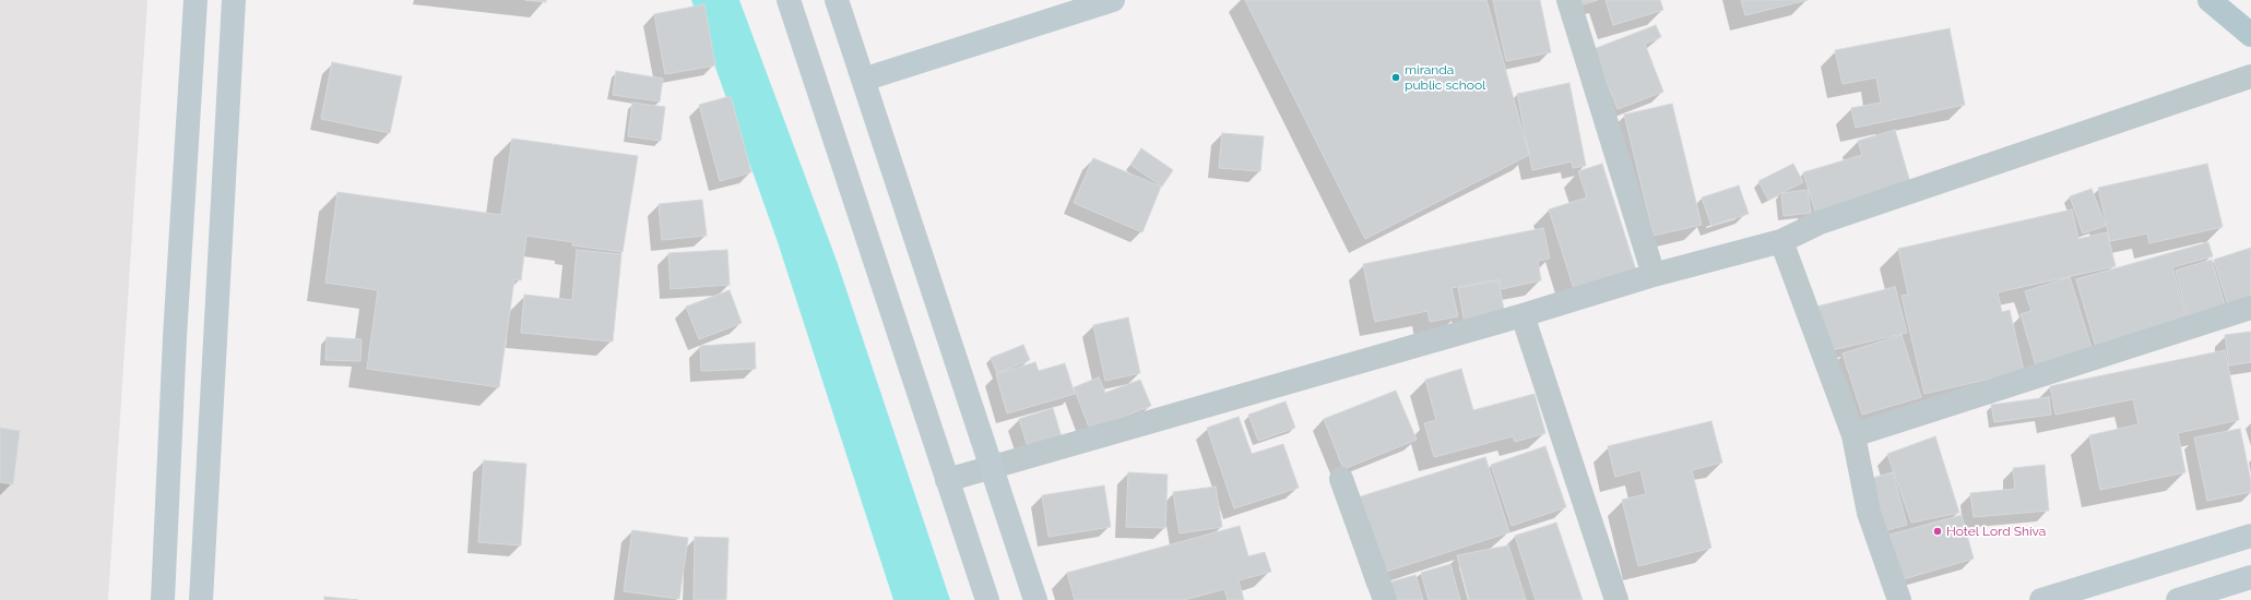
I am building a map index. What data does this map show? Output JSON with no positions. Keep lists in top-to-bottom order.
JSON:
{
  "places": ["miranda public school", "Hotel Lord Shiva"]
}
